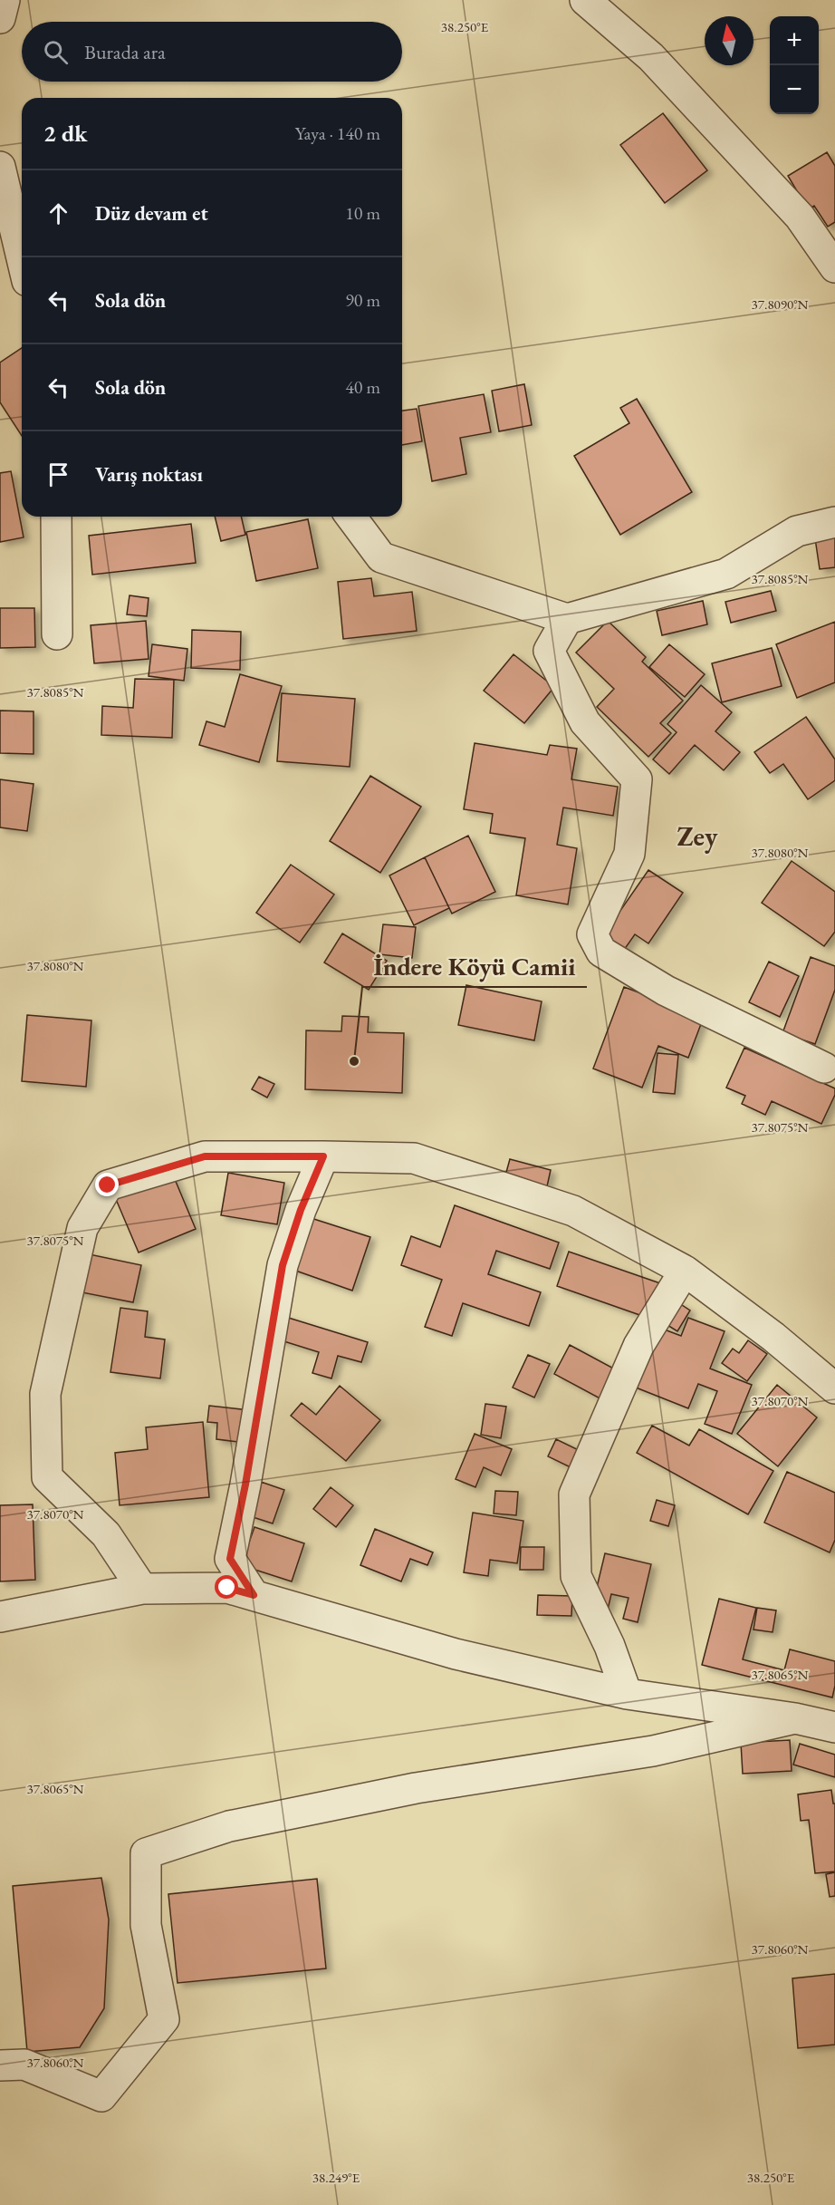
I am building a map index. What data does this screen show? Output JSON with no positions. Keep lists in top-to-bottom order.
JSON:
{
  "districts": ["Zey"],
  "places": ["İndere Köyü Camii"],
  "north": "top",
  "page": {
    "map_buttons": ["+", "−"],
    "search": "Burada ara",
    "heading": ["2 dk", "Yaya · 140 m"],
    "list": [
      ["Düz devam et", "10 m"],
      ["Sola dön", "90 m"],
      ["Sola dön", "40 m"],
      "Varış noktası"
    ]
  },
  "coordinates": [
    "38.250°E",
    "37.8090°N",
    "37.8085°N",
    "37.8080°N",
    "37.8075°N",
    "37.8070°N",
    "37.8065°N",
    "37.8060°N",
    "38.249°E"
  ]
}
